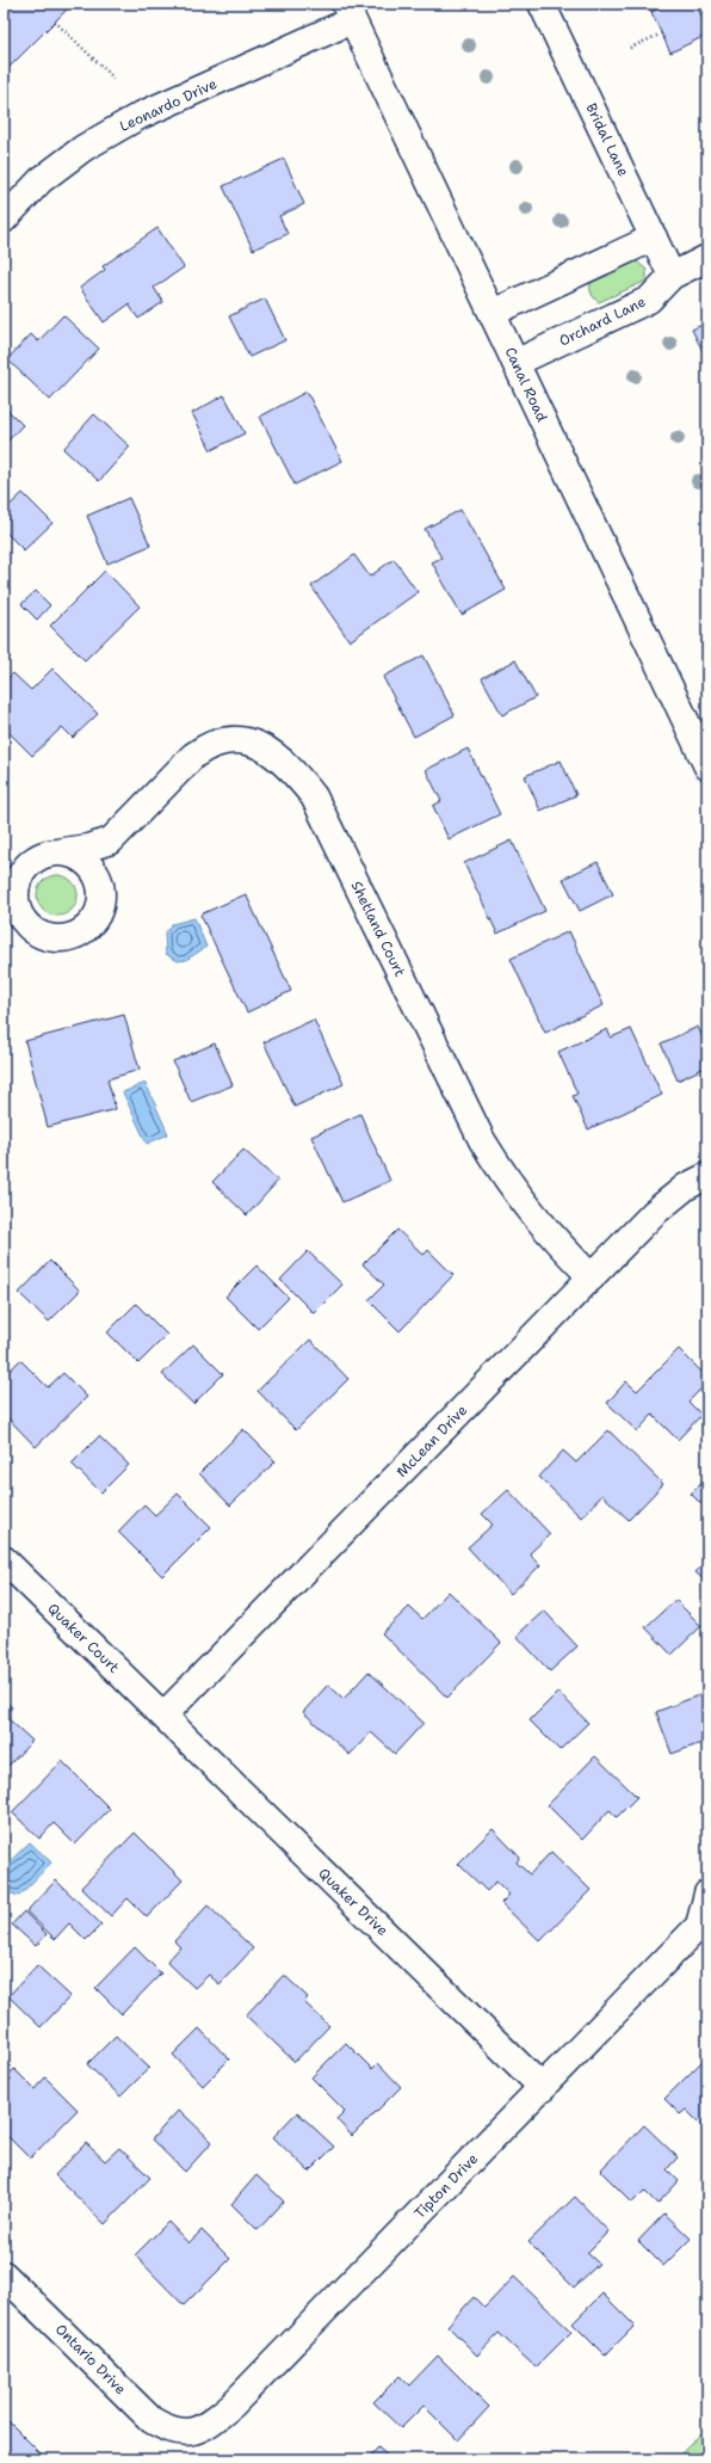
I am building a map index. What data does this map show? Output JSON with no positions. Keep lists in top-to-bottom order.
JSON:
{
  "streets": {
    "street": [
      "Leonardo Drive",
      "Bridal Lane",
      "Orchard Lane",
      "Canal Road",
      "Shetland Court",
      "McLean Drive",
      "Quaker Court",
      "Quaker Drive",
      "Tipton Drive",
      "Ontario Drive"
    ]
  },
  "crossings": [
    ["Leonardo Drive", "Canal Road"],
    ["Bridal Lane", "Orchard Lane"],
    ["Orchard Lane", "Canal Road"],
    ["Shetland Court", "McLean Drive"],
    ["McLean Drive", "Quaker Court"],
    ["McLean Drive", "Quaker Drive"],
    ["Quaker Court", "Quaker Drive"],
    ["Quaker Drive", "Tipton Drive"],
    ["Tipton Drive", "Ontario Drive"]
  ]
}
